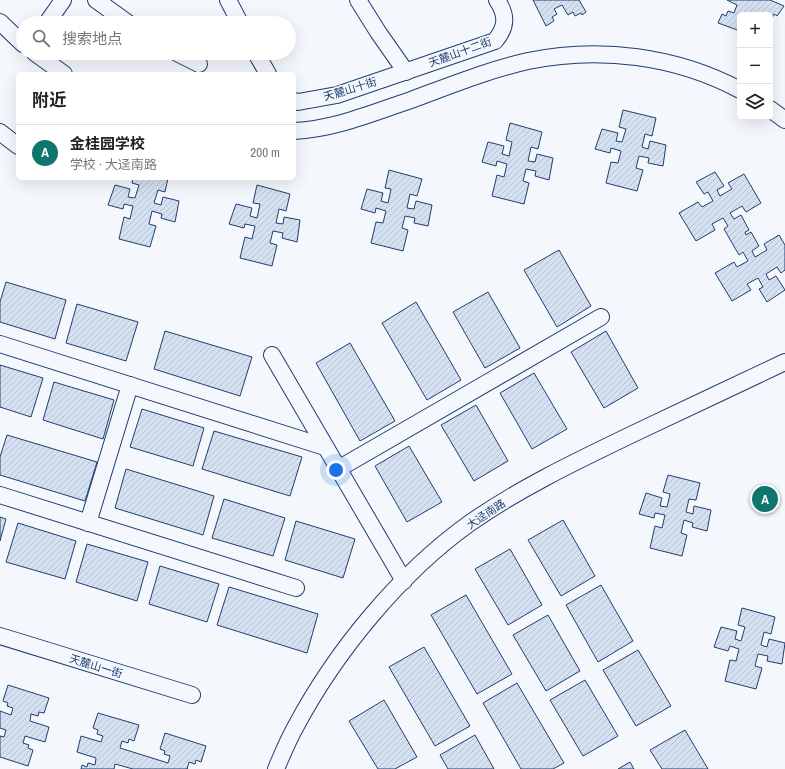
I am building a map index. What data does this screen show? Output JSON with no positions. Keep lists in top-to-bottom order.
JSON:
{
  "streets": {
    "street": [
      "天麓山十二街",
      "天麓山十街",
      "大迳南路",
      "天麓山一街"
    ]
  },
  "crossings": [
    ["天麓山十二街", "天麓山十街"]
  ],
  "page": {
    "map_buttons": ["+", "−"],
    "search": "搜索地点",
    "heading": "附近",
    "list": [
      {
        "mark": "A",
        "name": "金桂园学校",
        "note": "学校 · 大迳南路",
        "value": "200 m"
      }
    ],
    "pins": "A"
  }
}
